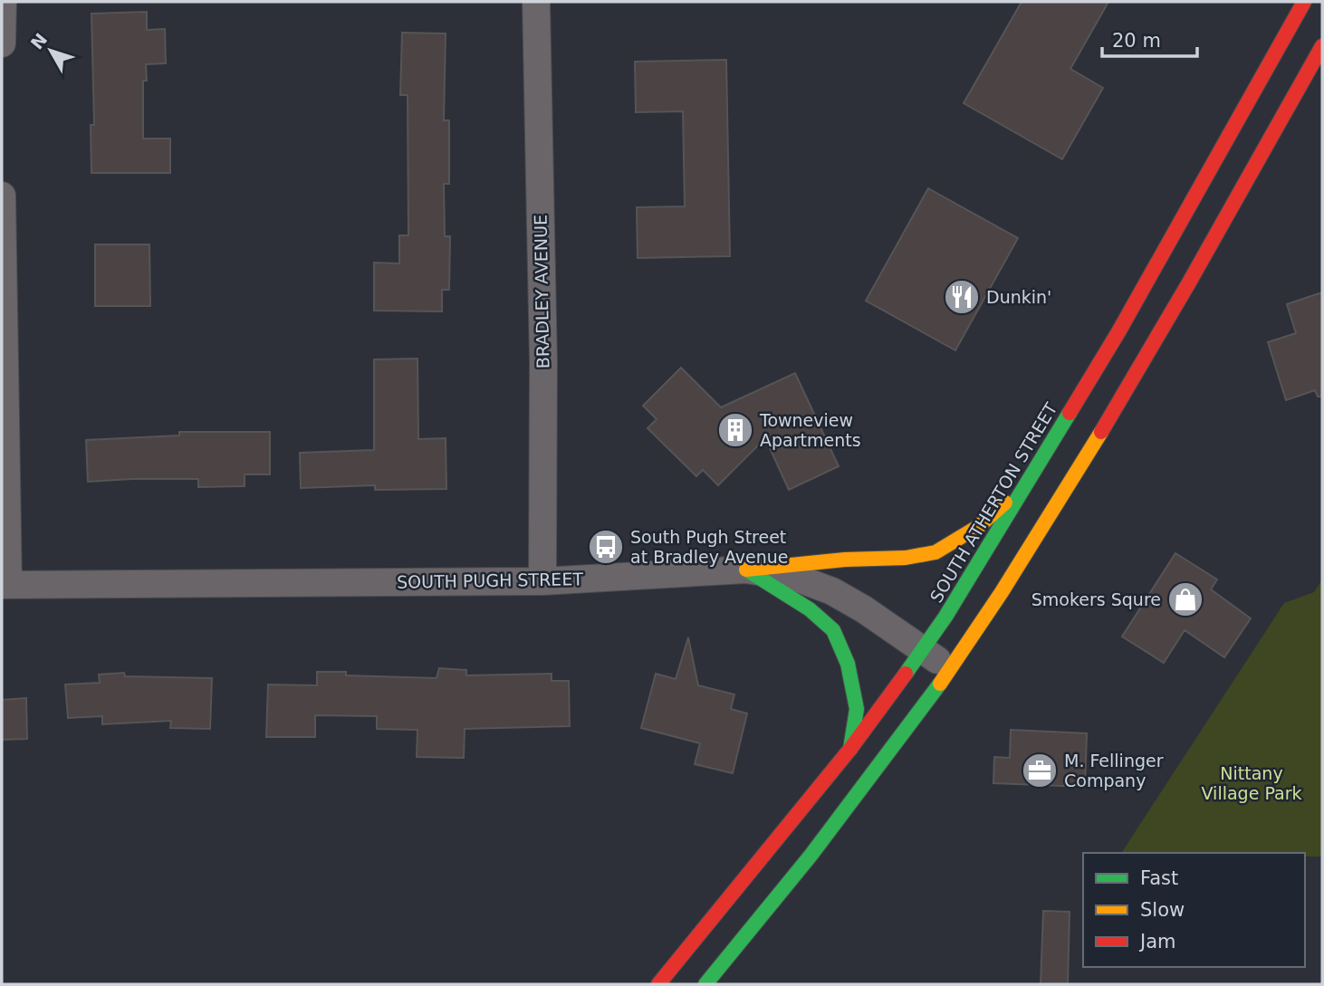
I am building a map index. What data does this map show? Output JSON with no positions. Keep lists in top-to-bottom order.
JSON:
{
  "streets": {
    "main road": ["SOUTH ATHERTON STREET"],
    "street": ["BRADLEY AVENUE", "SOUTH PUGH STREET"]
  },
  "crossings": [
    ["BRADLEY AVENUE", "SOUTH PUGH STREET"],
    ["SOUTH ATHERTON STREET", "SOUTH PUGH STREET"]
  ],
  "parks": ["Nittany Village Park"],
  "places": {
    "restaurant": ["Dunkin'"],
    "building": ["Towneview Apartments"],
    "bus stop": ["South Pugh Street at Bradley Avenue"],
    "shop": ["Smokers Squre"],
    "office": ["M. Fellinger Company"]
  },
  "legend": ["Fast", "Slow", "Jam"],
  "scale_bar": "20 m",
  "north": "top left"
}
